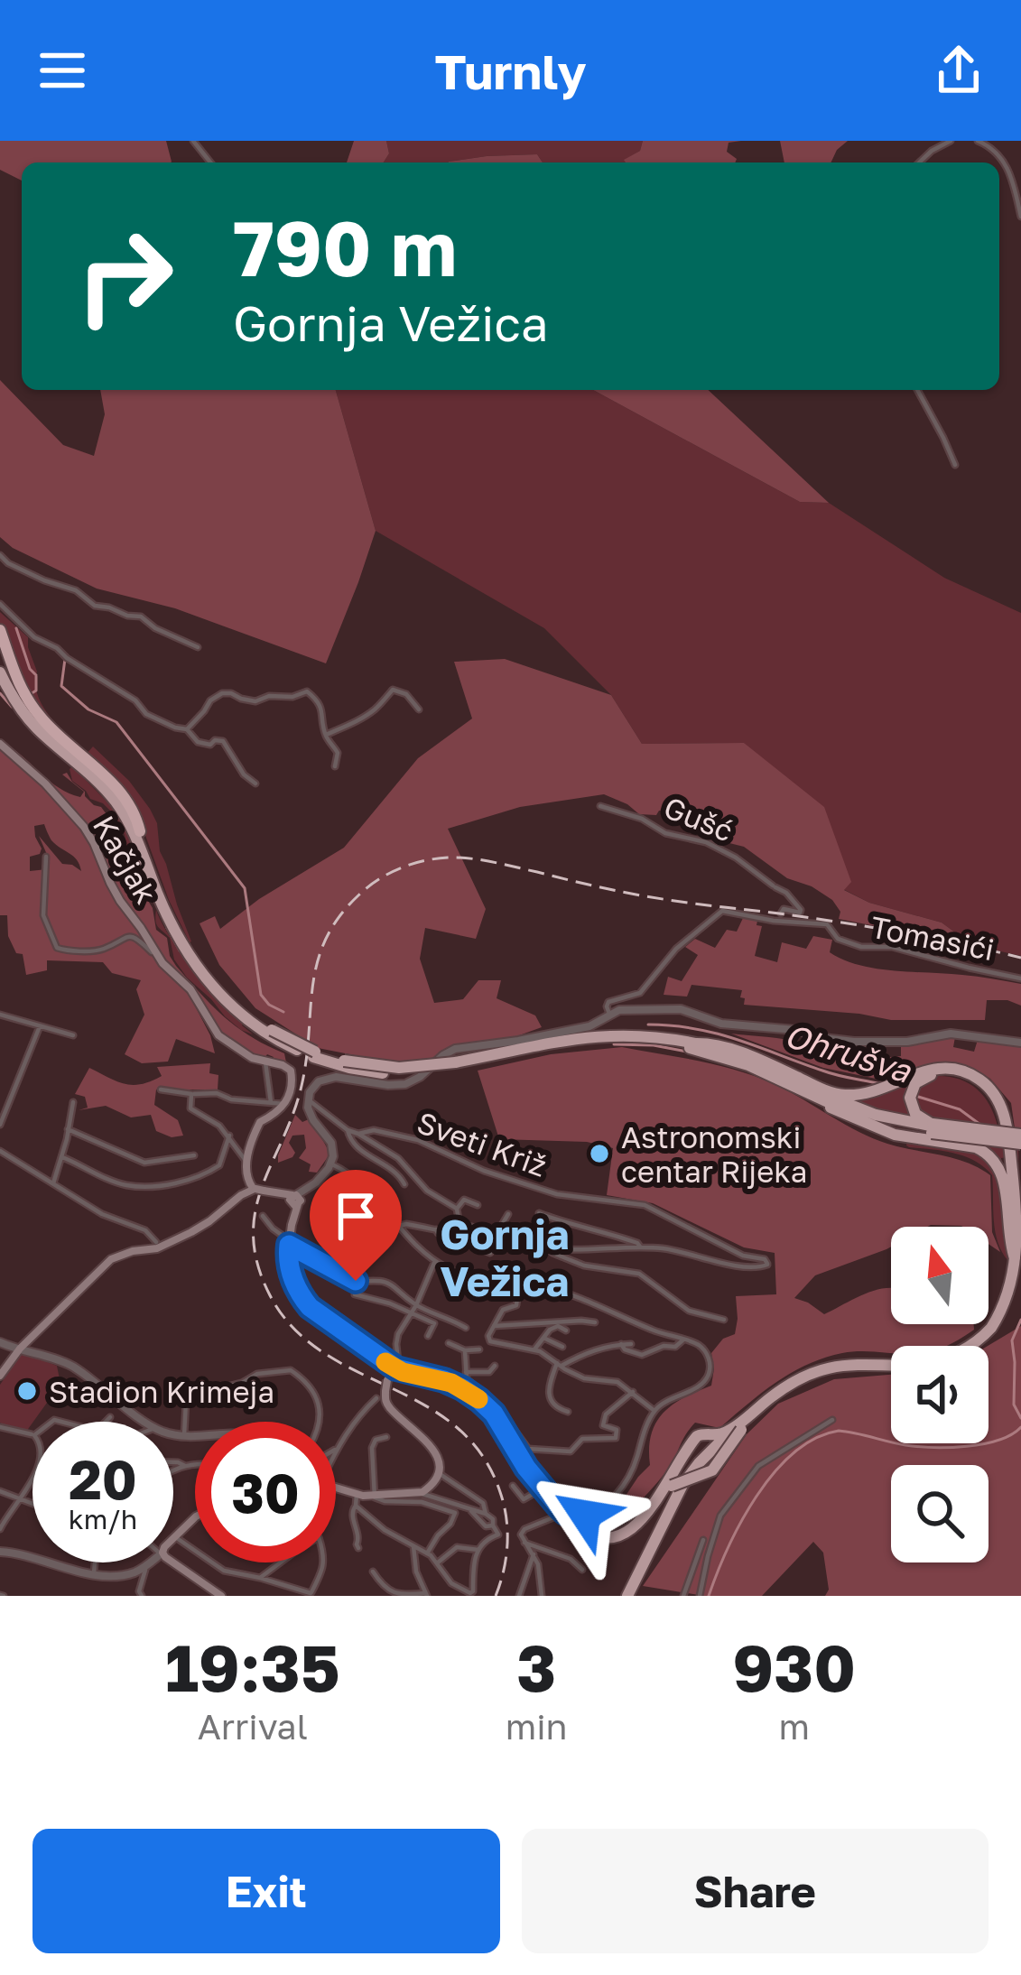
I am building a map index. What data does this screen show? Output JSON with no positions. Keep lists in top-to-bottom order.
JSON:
{
  "streets": {
    "main road": ["Kačjak"],
    "street": ["Gušć", "Tomasići", "Sveti Križ"]
  },
  "crossings": [
    ["Gušć", "Tomasići"]
  ],
  "districts": ["Gornja Vežica"],
  "water": ["Ohrušva"],
  "places": ["Astronomski centar Rijeka", "Stadion Krimeja"],
  "north": "top",
  "page": {
    "header": "Turnly",
    "turn": ["790 m", "Gornja Vežica"],
    "speed": "20 km/h",
    "limit": "30",
    "eta": [
      "19:35",
      "Arrival",
      "3",
      "min",
      "930",
      "m"
    ],
    "buttons": ["Exit", "Share"]
  }
}
